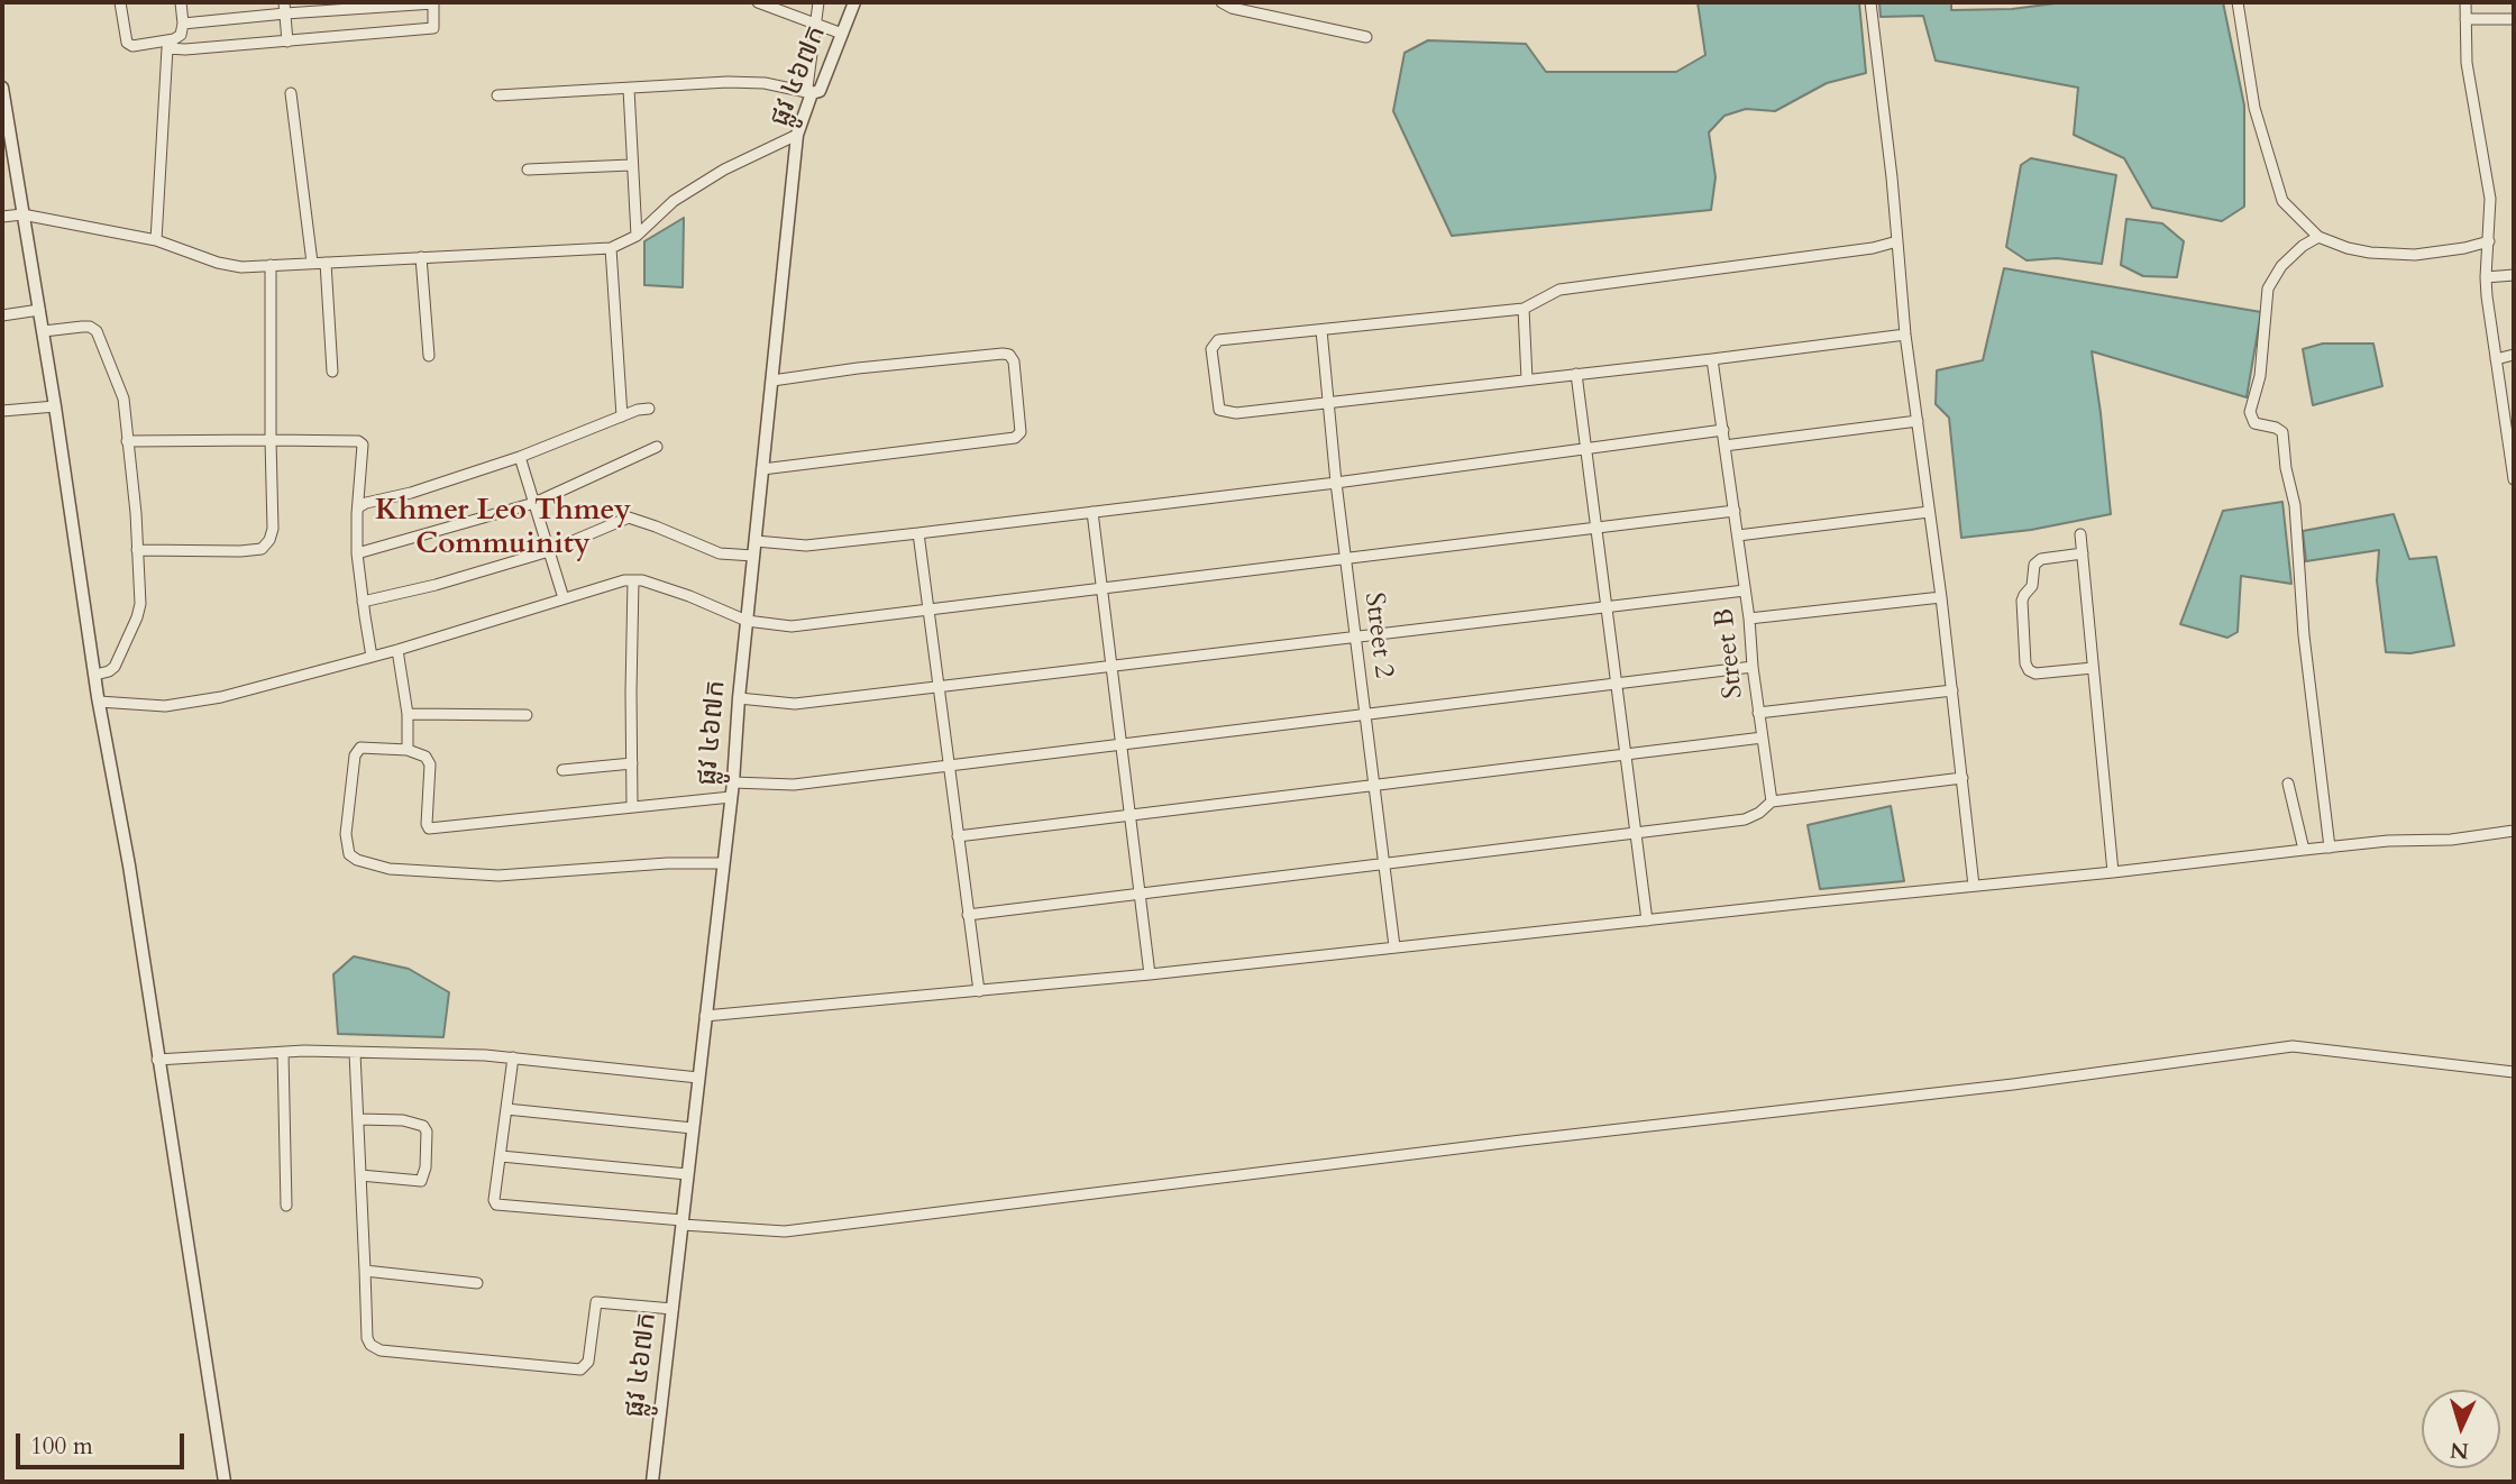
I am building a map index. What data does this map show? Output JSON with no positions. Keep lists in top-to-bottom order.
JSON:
{
  "streets": {
    "street": ["ផ្លូវ ៤៦៧ក", "Street 2", "Street B"]
  },
  "districts": ["Khmer Leo Thmey Commuinity"],
  "scale_bar": "100 m",
  "north": "bottom"
}
